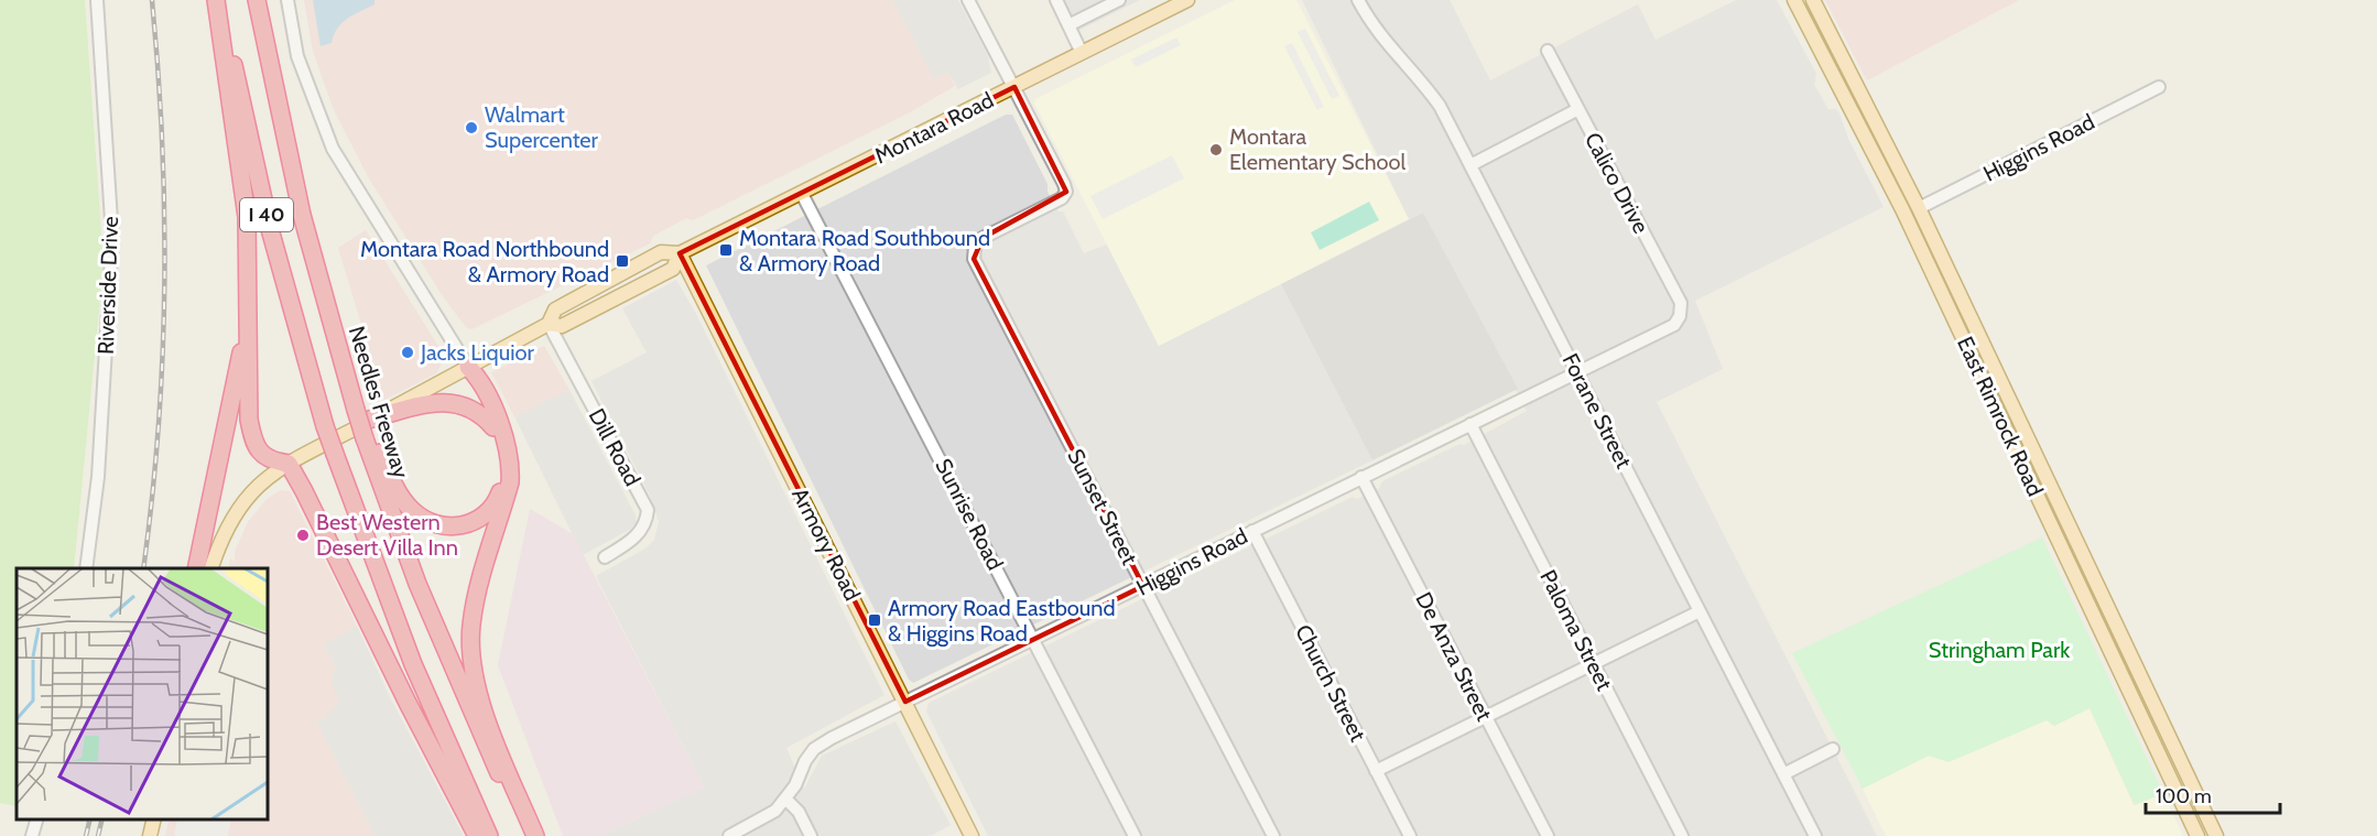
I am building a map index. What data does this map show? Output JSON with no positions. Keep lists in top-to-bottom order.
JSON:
{
  "streets": {
    "highway": ["I 40", "Needles Freeway"],
    "main road": ["Montara Road", "East Rimrock Road", "Armory Road"],
    "street": [
      "Higgins Road",
      "Calico Drive",
      "Riverside Drive",
      "Forane Street",
      "Dill Road",
      "Sunset Street",
      "Sunrise Road",
      "Paloma Street",
      "De Anza Street",
      "Church Street"
    ]
  },
  "crossings": [
    ["Montara Road", "Needles Freeway"],
    ["Montara Road", "Dill Road"],
    ["Montara Road", "Sunset Street"],
    ["Montara Road", "Sunrise Road"],
    ["Montara Road", "Armory Road"],
    ["Higgins Road", "Calico Drive"],
    ["Higgins Road", "Forane Street"],
    ["Higgins Road", "East Rimrock Road"],
    ["Higgins Road", "Sunset Street"],
    ["Higgins Road", "Sunrise Road"],
    ["Higgins Road", "Armory Road"],
    ["Higgins Road", "Paloma Street"],
    ["Higgins Road", "De Anza Street"],
    ["Higgins Road", "Church Street"]
  ],
  "parks": ["Stringham Park"],
  "places": {
    "other": [
      "Walmart Supercenter",
      "Montara Elementary School",
      "Jacks Liquior",
      "Best Western Desert Villa Inn"
    ],
    "transit": ["Montara Road Southbound & Armory Road", "Montara Road Northbound & Armory Road", "Armory Road Eastbound & Higgins Road"]
  },
  "scale_bar": "100 m"
}
